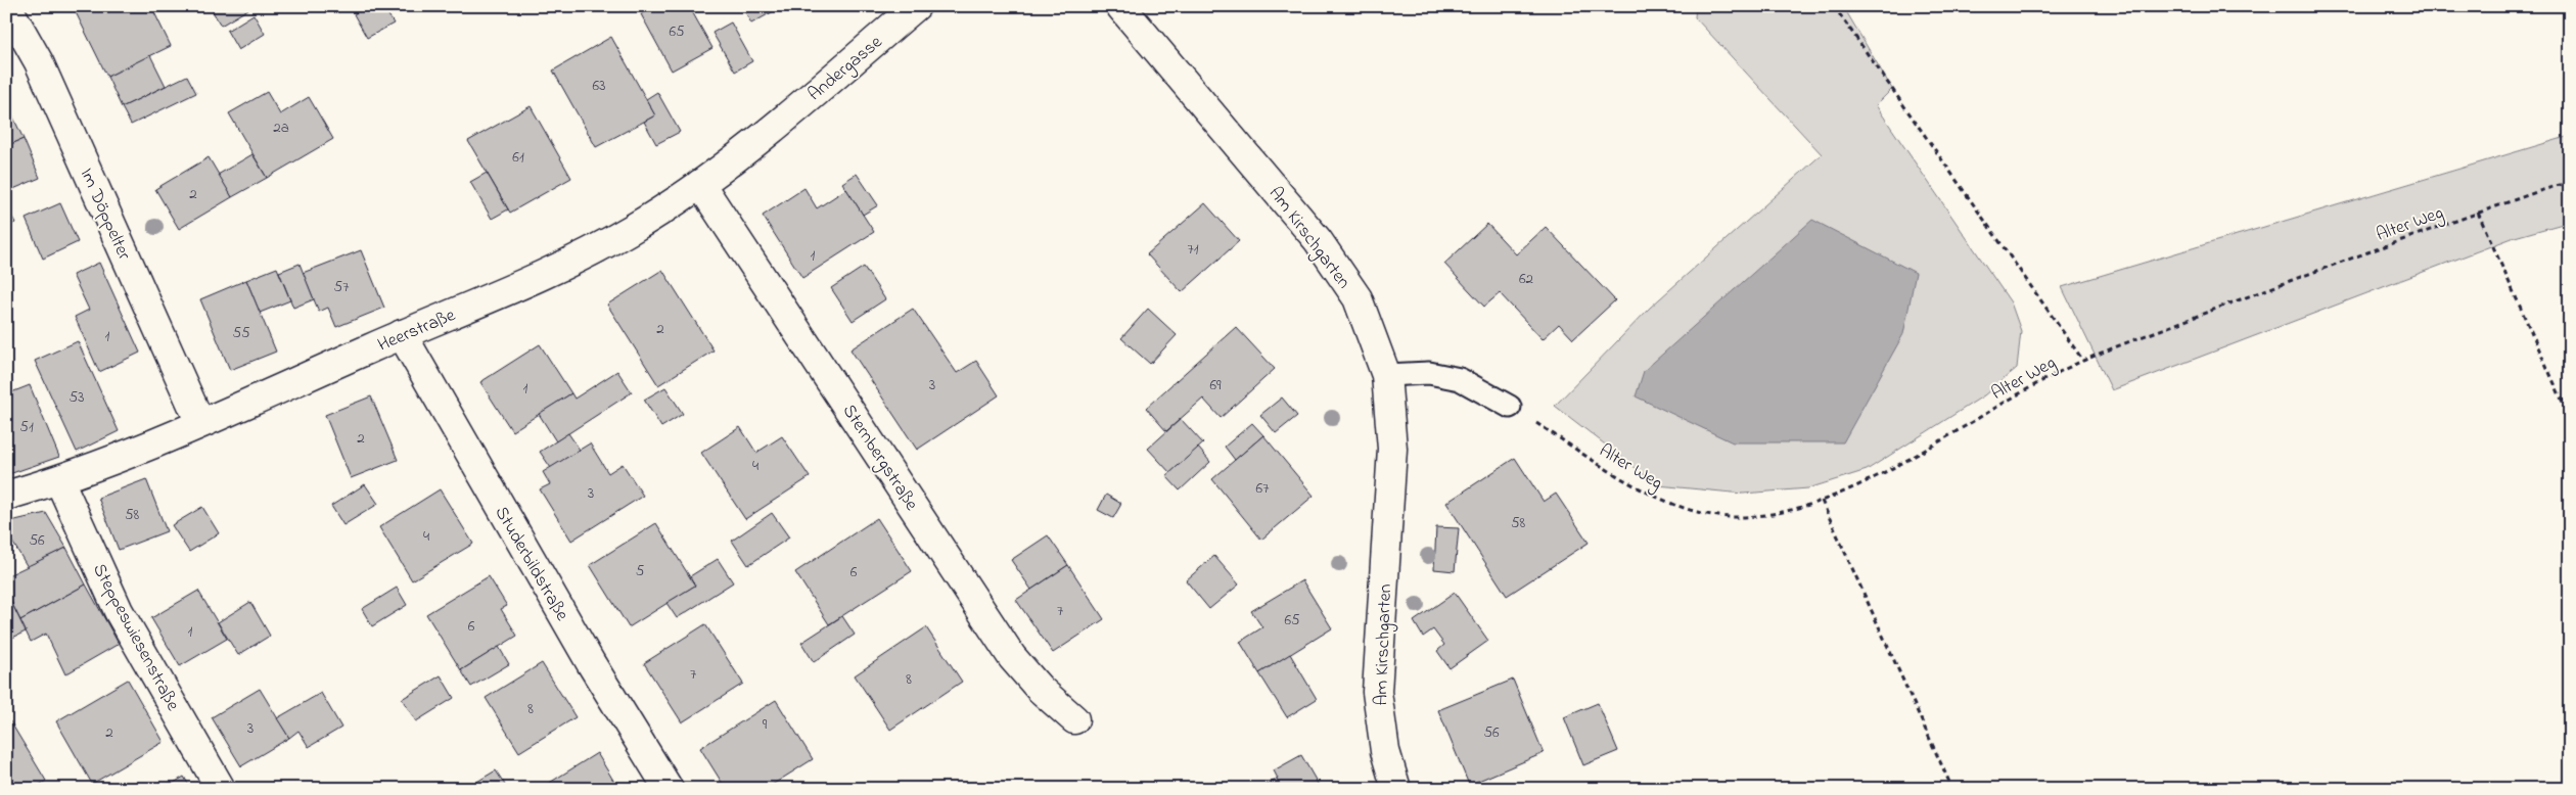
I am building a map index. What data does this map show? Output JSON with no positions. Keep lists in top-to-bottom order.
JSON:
{
  "streets": {
    "street": [
      "Andergasse",
      "Im Döppelter",
      "Am Kirschgarten",
      "Heerstraße",
      "Sternbergstraße",
      "Studerbildstraße",
      "Steppeswiesenstraße"
    ],
    "path": ["Alter Weg"]
  },
  "crossings": [
    ["Andergasse", "Heerstraße"],
    ["Im Döppelter", "Heerstraße"],
    ["Heerstraße", "Sternbergstraße"],
    ["Heerstraße", "Studerbildstraße"],
    ["Heerstraße", "Steppeswiesenstraße"]
  ],
  "house_numbers": [
    "65",
    "63",
    "2a",
    "61",
    "2",
    "71",
    "1",
    "62",
    "57",
    "2",
    "55",
    "1",
    "3",
    "69",
    "1",
    "53",
    "51",
    "2",
    "4",
    "67",
    "3",
    "58",
    "58",
    "4",
    "56",
    "5",
    "6",
    "7",
    "65",
    "6",
    "1",
    "7",
    "8",
    "8",
    "9",
    "3",
    "2",
    "56"
  ]
}
